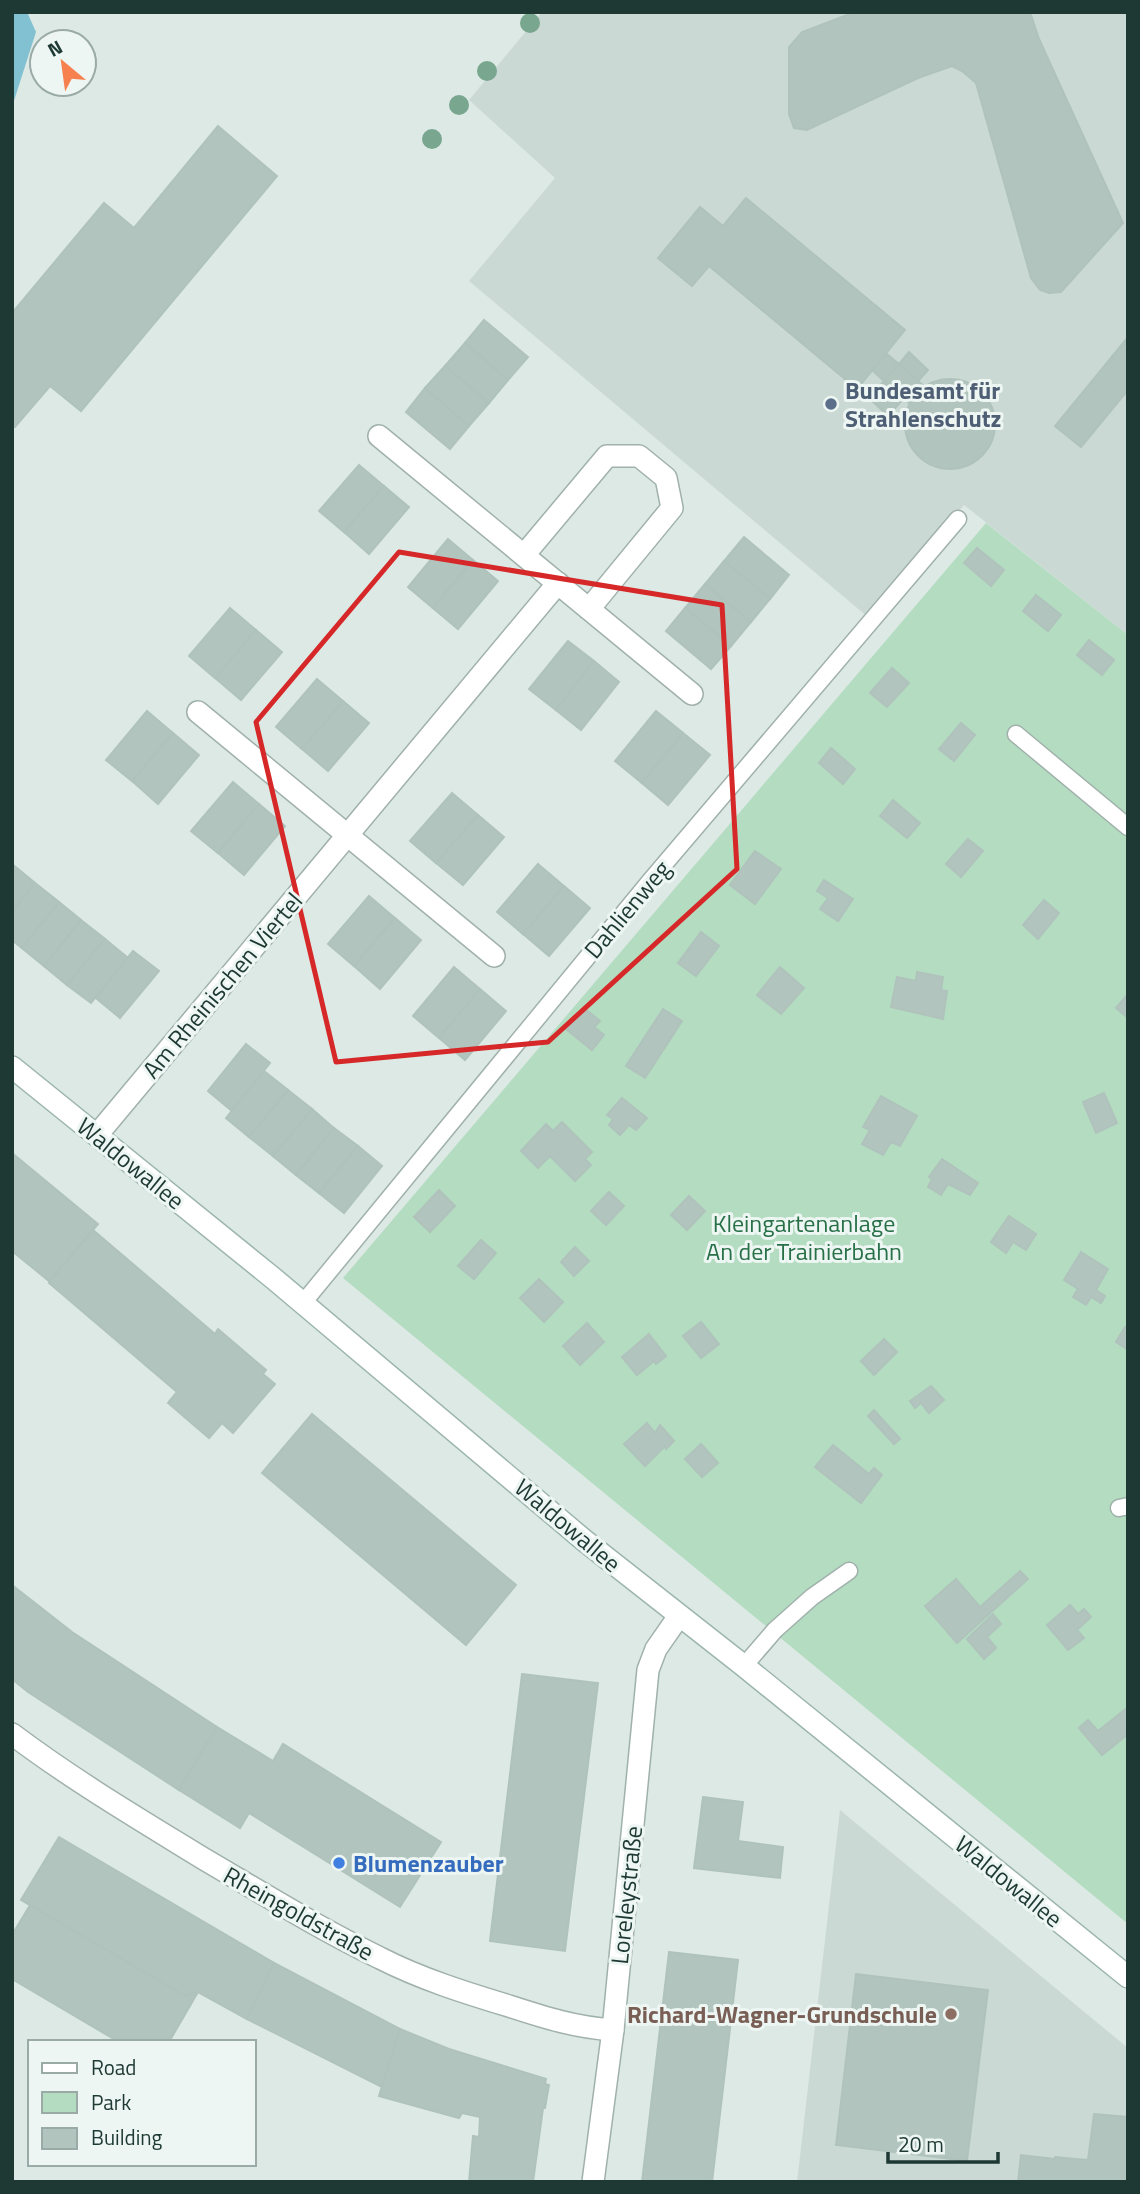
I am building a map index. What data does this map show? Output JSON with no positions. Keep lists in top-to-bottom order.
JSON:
{
  "streets": {
    "street": [
      "Am Rheinischen Viertel",
      "Waldowallee",
      "Loreleystraße",
      "Rheingoldstraße"
    ],
    "lane": ["Dahlienweg"]
  },
  "crossings": [
    ["Dahlienweg", "Waldowallee"],
    ["Am Rheinischen Viertel", "Waldowallee"],
    ["Waldowallee", "Loreleystraße"],
    ["Loreleystraße", "Rheingoldstraße"]
  ],
  "parks": ["Kleingartenanlage An der Trainierbahn"],
  "places": ["Bundesamt für Strahlenschutz", "Blumenzauber", "Richard-Wagner-Grundschule"],
  "legend": ["Road", "Park", "Building"],
  "scale_bar": "20 m",
  "north": "top left"
}
